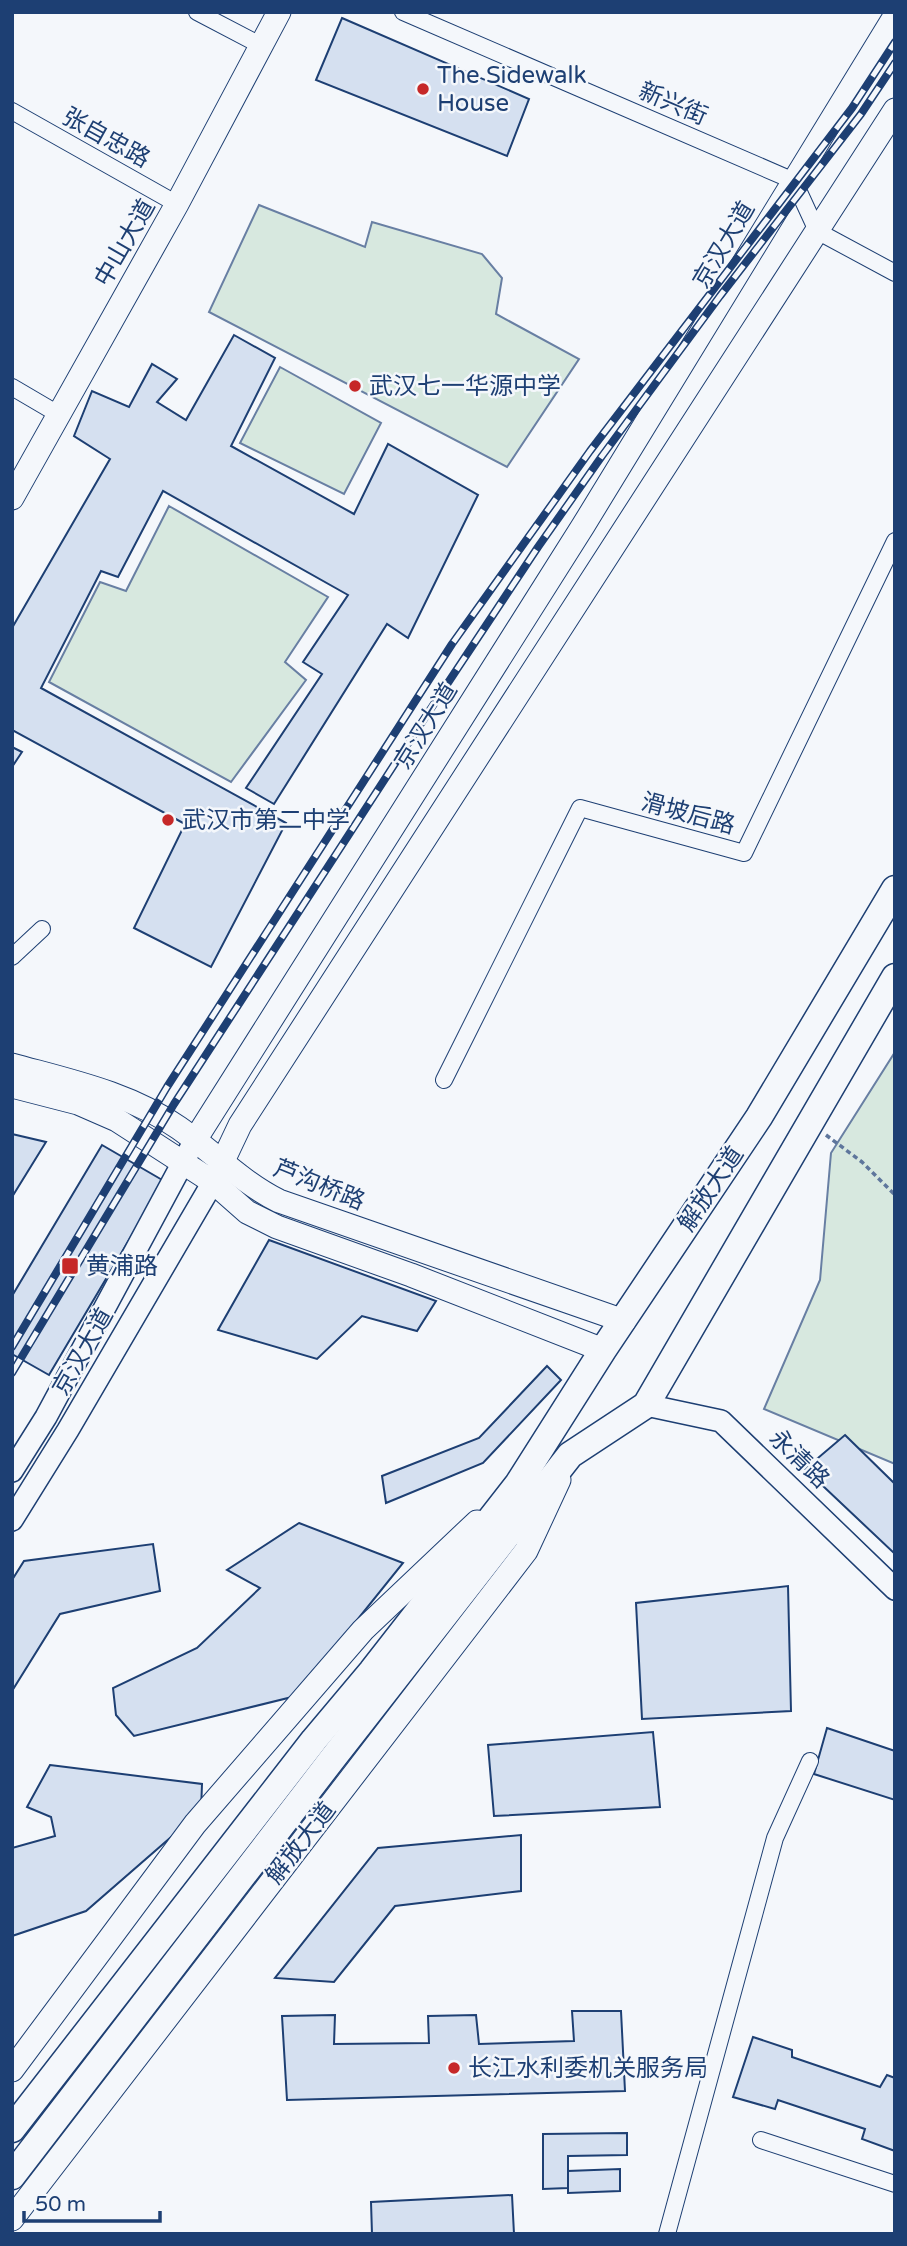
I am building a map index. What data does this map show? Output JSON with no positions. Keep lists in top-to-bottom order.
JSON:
{
  "streets": {
    "main road": [
      "中山大道",
      "京汉大道",
      "芦沟桥路",
      "解放大道"
    ],
    "street": [
      "新兴街",
      "张自忠路",
      "滑坡后路",
      "永清路"
    ]
  },
  "crossings": [
    ["新兴街", "京汉大道"],
    ["张自忠路", "中山大道"],
    ["京汉大道", "芦沟桥路"],
    ["芦沟桥路", "解放大道"],
    ["解放大道", "永清路"]
  ],
  "places": {
    "other": [
      "The Sidewalk House",
      "武汉七一华源中学",
      "武汉市第二中学",
      "长江水利委机关服务局"
    ],
    "transit": ["黄浦路"]
  },
  "scale_bar": "50 m"
}
